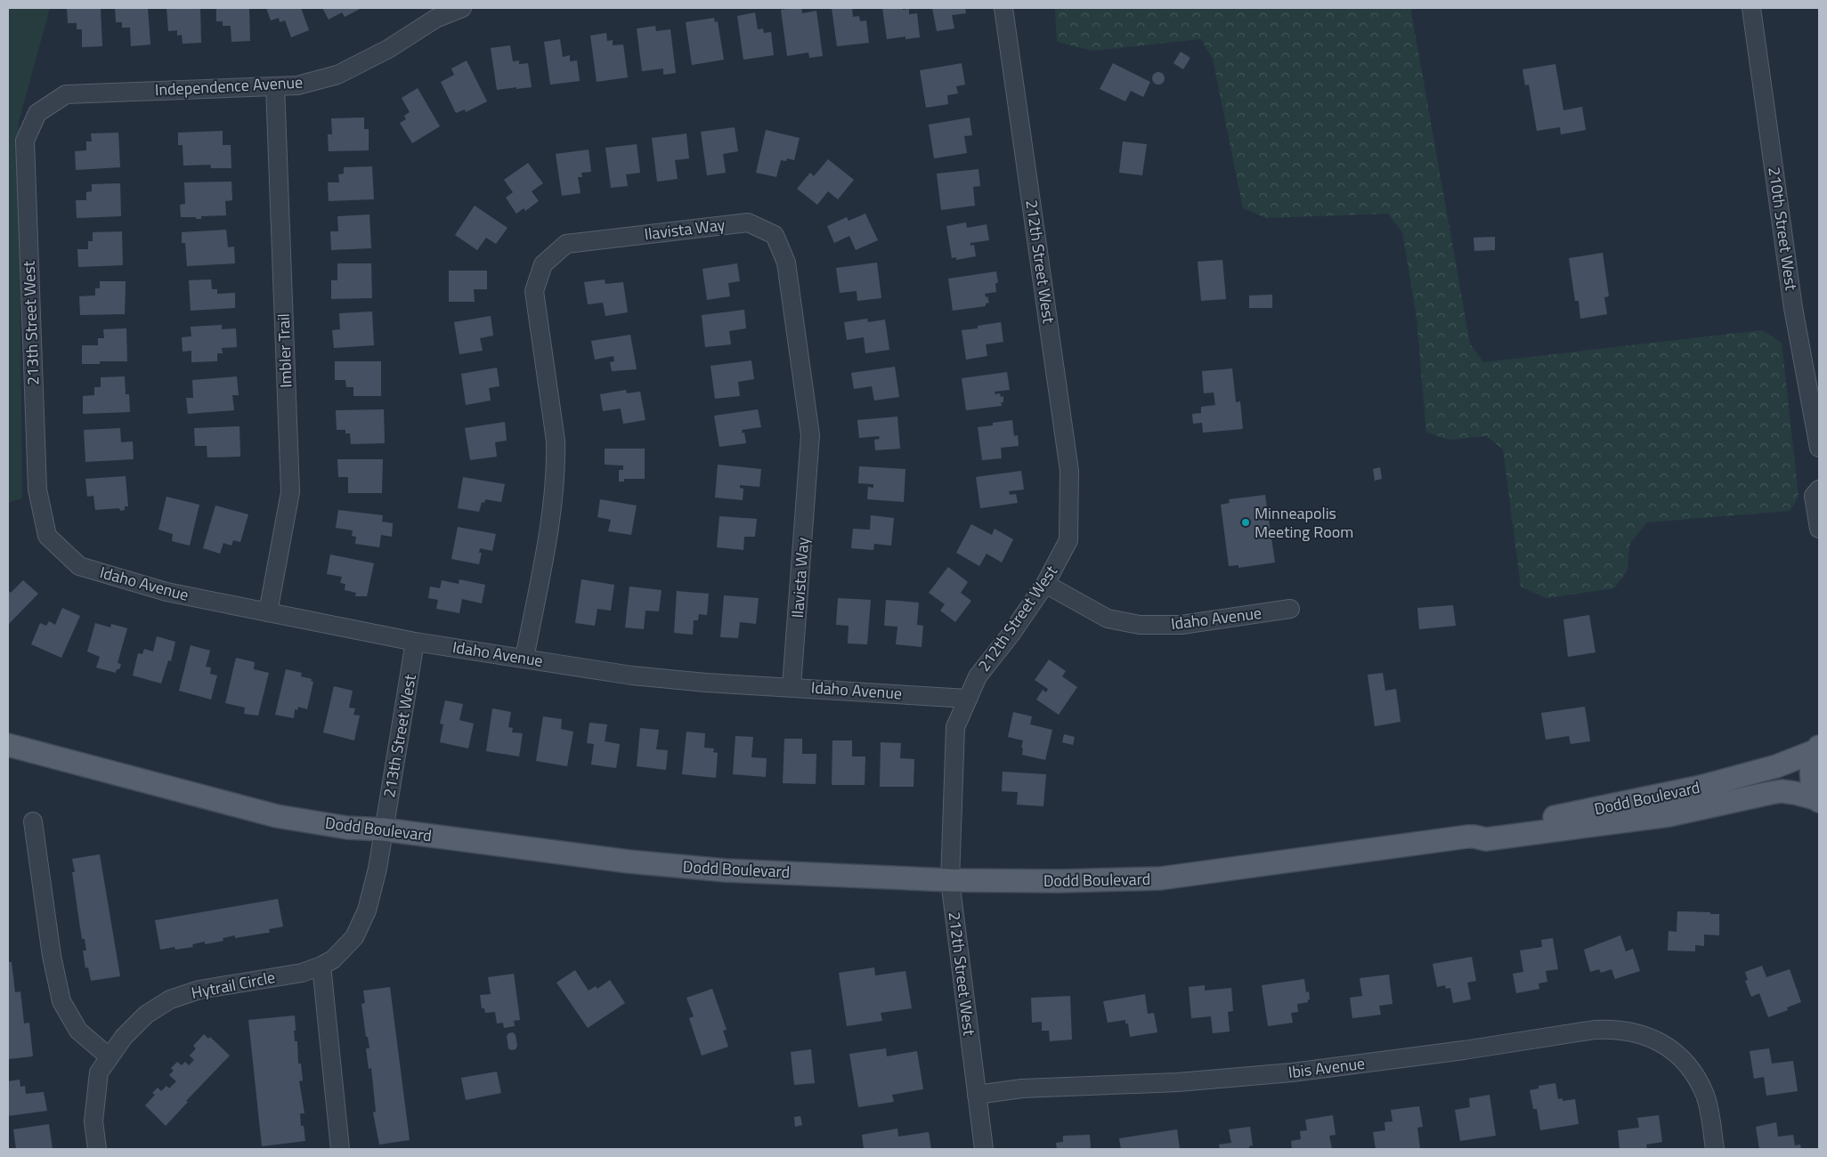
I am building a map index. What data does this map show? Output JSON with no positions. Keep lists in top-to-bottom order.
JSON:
{
  "streets": {
    "main road": ["Dodd Boulevard"],
    "street": [
      "Independence Avenue",
      "210th Street West",
      "Ilavista Way",
      "212th Street West",
      "213th Street West",
      "Imbler Trail",
      "Idaho Avenue",
      "Hytrail Circle",
      "Ibis Avenue"
    ]
  },
  "crossings": [
    ["Independence Avenue", "213th Street West"],
    ["Independence Avenue", "Imbler Trail"],
    ["Ilavista Way", "Idaho Avenue"],
    ["212th Street West", "Idaho Avenue"],
    ["212th Street West", "Dodd Boulevard"],
    ["212th Street West", "Ibis Avenue"],
    ["213th Street West", "Idaho Avenue"],
    ["213th Street West", "Dodd Boulevard"],
    ["213th Street West", "Hytrail Circle"],
    ["Imbler Trail", "Idaho Avenue"],
    ["Dodd Boulevard", "Hytrail Circle"]
  ],
  "places": ["Minneapolis Meeting Room"]
}
